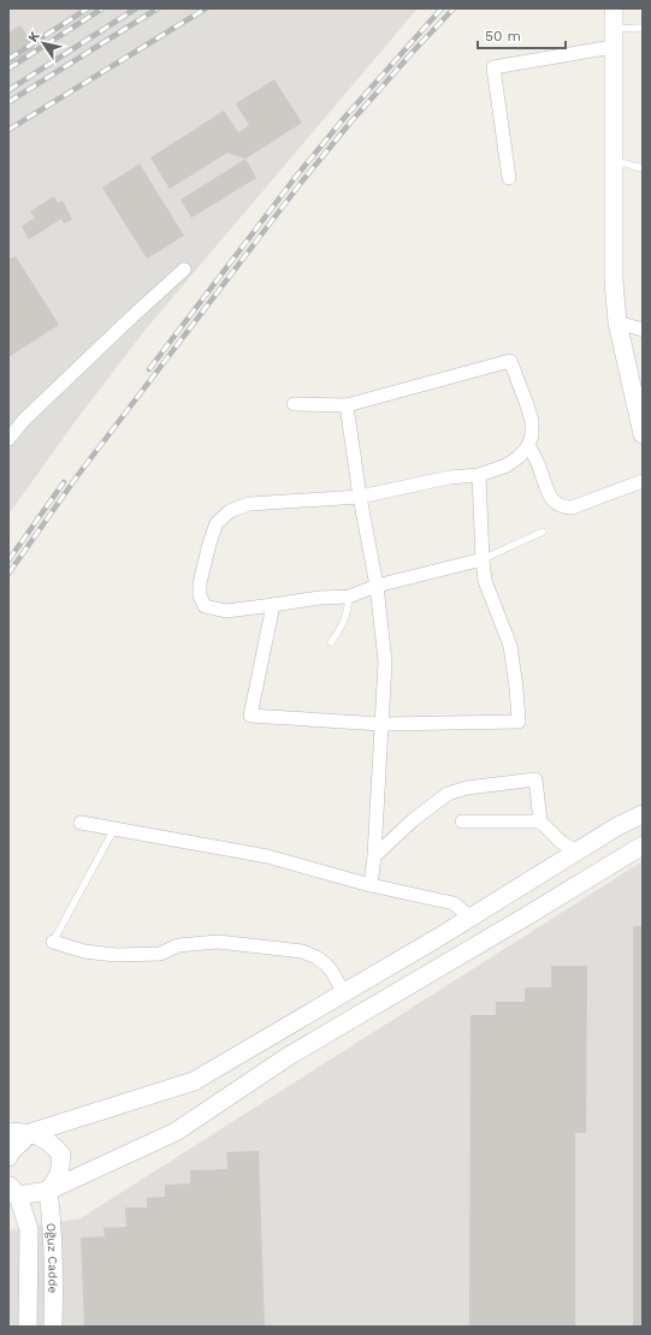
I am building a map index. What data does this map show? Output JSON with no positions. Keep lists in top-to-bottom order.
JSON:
{
  "streets": {
    "main road": ["Oğuz Cadde"]
  },
  "scale_bar": "50 m",
  "north": "top left"
}
